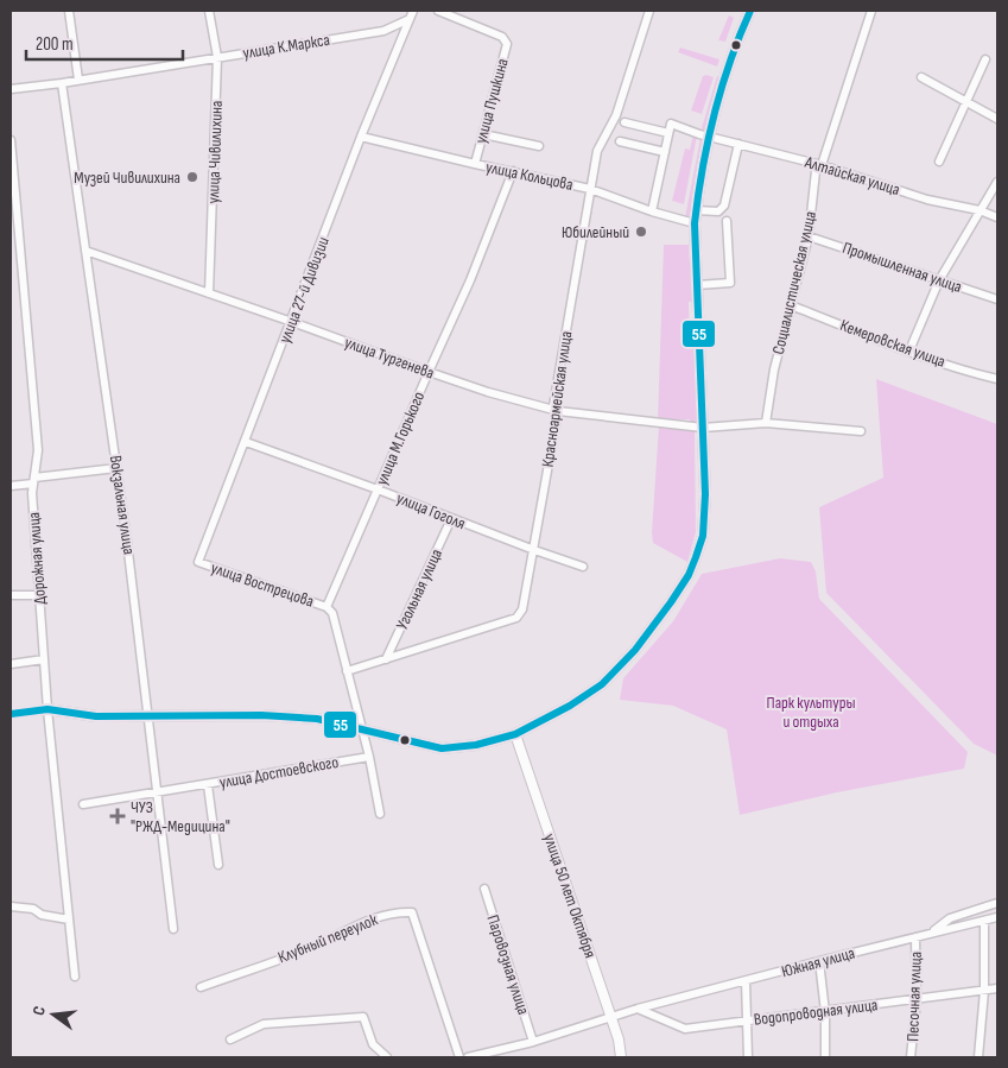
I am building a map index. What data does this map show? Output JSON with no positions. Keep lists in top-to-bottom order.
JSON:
{
  "streets": {
    "main road": ["улица 50 лет Октября"],
    "street": [
      "улица К.Маркса",
      "улица Пушкина",
      "улица Чивилихина",
      "улица Кольцова",
      "Алтайская улица",
      "Промышленная улица",
      "Социалистическая улица",
      "улица 27-й Дивизии",
      "Кемеровская улица",
      "улица Тургенева",
      "Красноармейская улица",
      "улица М.Горького",
      "Вокзальная улица",
      "улица Гоголя",
      "Дорожная улица",
      "улица Вострецова",
      "Угольная улица",
      "улица Достоевского",
      "Клубный переулок",
      "Южная улица",
      "Паровозная улица",
      "Песочная улица",
      "Водопроводная улица"
    ]
  },
  "crossings": [
    ["улица К.Маркса", "улица Чивилихина"],
    ["улица К.Маркса", "улица 27-й Дивизии"],
    ["улица К.Маркса", "Вокзальная улица"],
    ["улица Пушкина", "улица Кольцова"],
    ["улица Чивилихина", "улица Тургенева"],
    ["улица Кольцова", "улица 27-й Дивизии"],
    ["улица Кольцова", "Красноармейская улица"],
    ["улица Кольцова", "улица М.Горького"],
    ["Алтайская улица", "Социалистическая улица"],
    ["Промышленная улица", "Социалистическая улица"],
    ["Социалистическая улица", "Кемеровская улица"],
    ["Социалистическая улица", "улица Тургенева"],
    ["улица 27-й Дивизии", "улица Тургенева"],
    ["улица 27-й Дивизии", "улица Гоголя"],
    ["улица 27-й Дивизии", "улица Вострецова"],
    ["улица Тургенева", "Красноармейская улица"],
    ["улица Тургенева", "улица М.Горького"],
    ["улица Тургенева", "Вокзальная улица"],
    ["Красноармейская улица", "улица Гоголя"],
    ["Красноармейская улица", "Угольная улица"],
    ["улица М.Горького", "улица Гоголя"],
    ["улица М.Горького", "улица Вострецова"],
    ["Вокзальная улица", "улица Достоевского"],
    ["улица Гоголя", "Угольная улица"],
    ["улица 50 лет Октября", "Южная улица"],
    ["Южная улица", "Песочная улица"],
    ["Южная улица", "Водопроводная улица"],
    ["Песочная улица", "Водопроводная улица"]
  ],
  "parks": ["Парк культуры и отдыха"],
  "places": {
    "other": ["Музей Чивилихина", "Юбилейный"],
    "health": ["ЧУЗ \"РЖД-Медицина\""]
  },
  "lines": ["transit line 55"],
  "scale_bar": "200 m",
  "north": "left"
}
